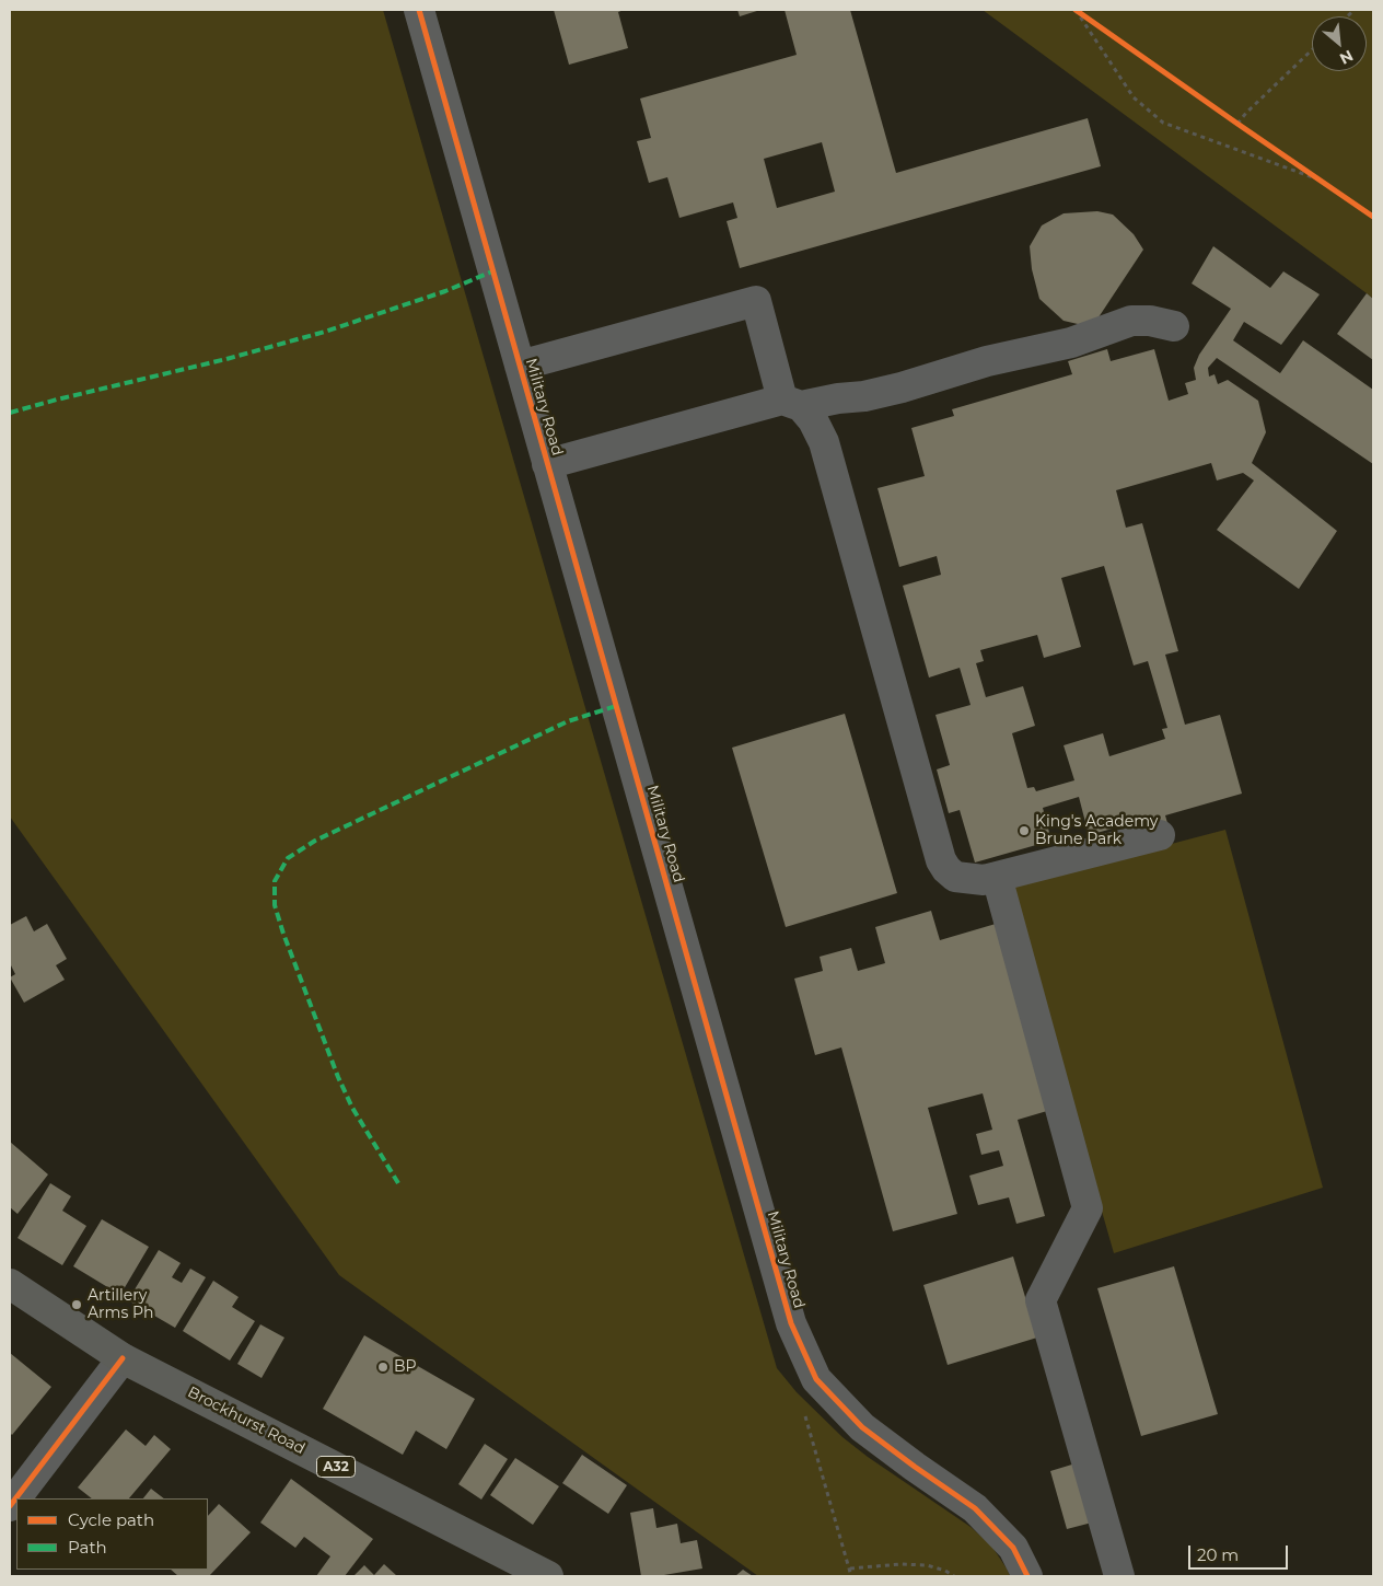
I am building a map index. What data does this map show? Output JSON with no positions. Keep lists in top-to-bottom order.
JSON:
{
  "streets": {
    "main road": ["Brockhurst Road", "A32"],
    "street": ["Military Road"]
  },
  "places": ["King's Academy Brune Park", "Artillery Arms Ph", "BP"],
  "legend": ["Cycle path", "Path"],
  "scale_bar": "20 m",
  "north": "bottom right"
}
